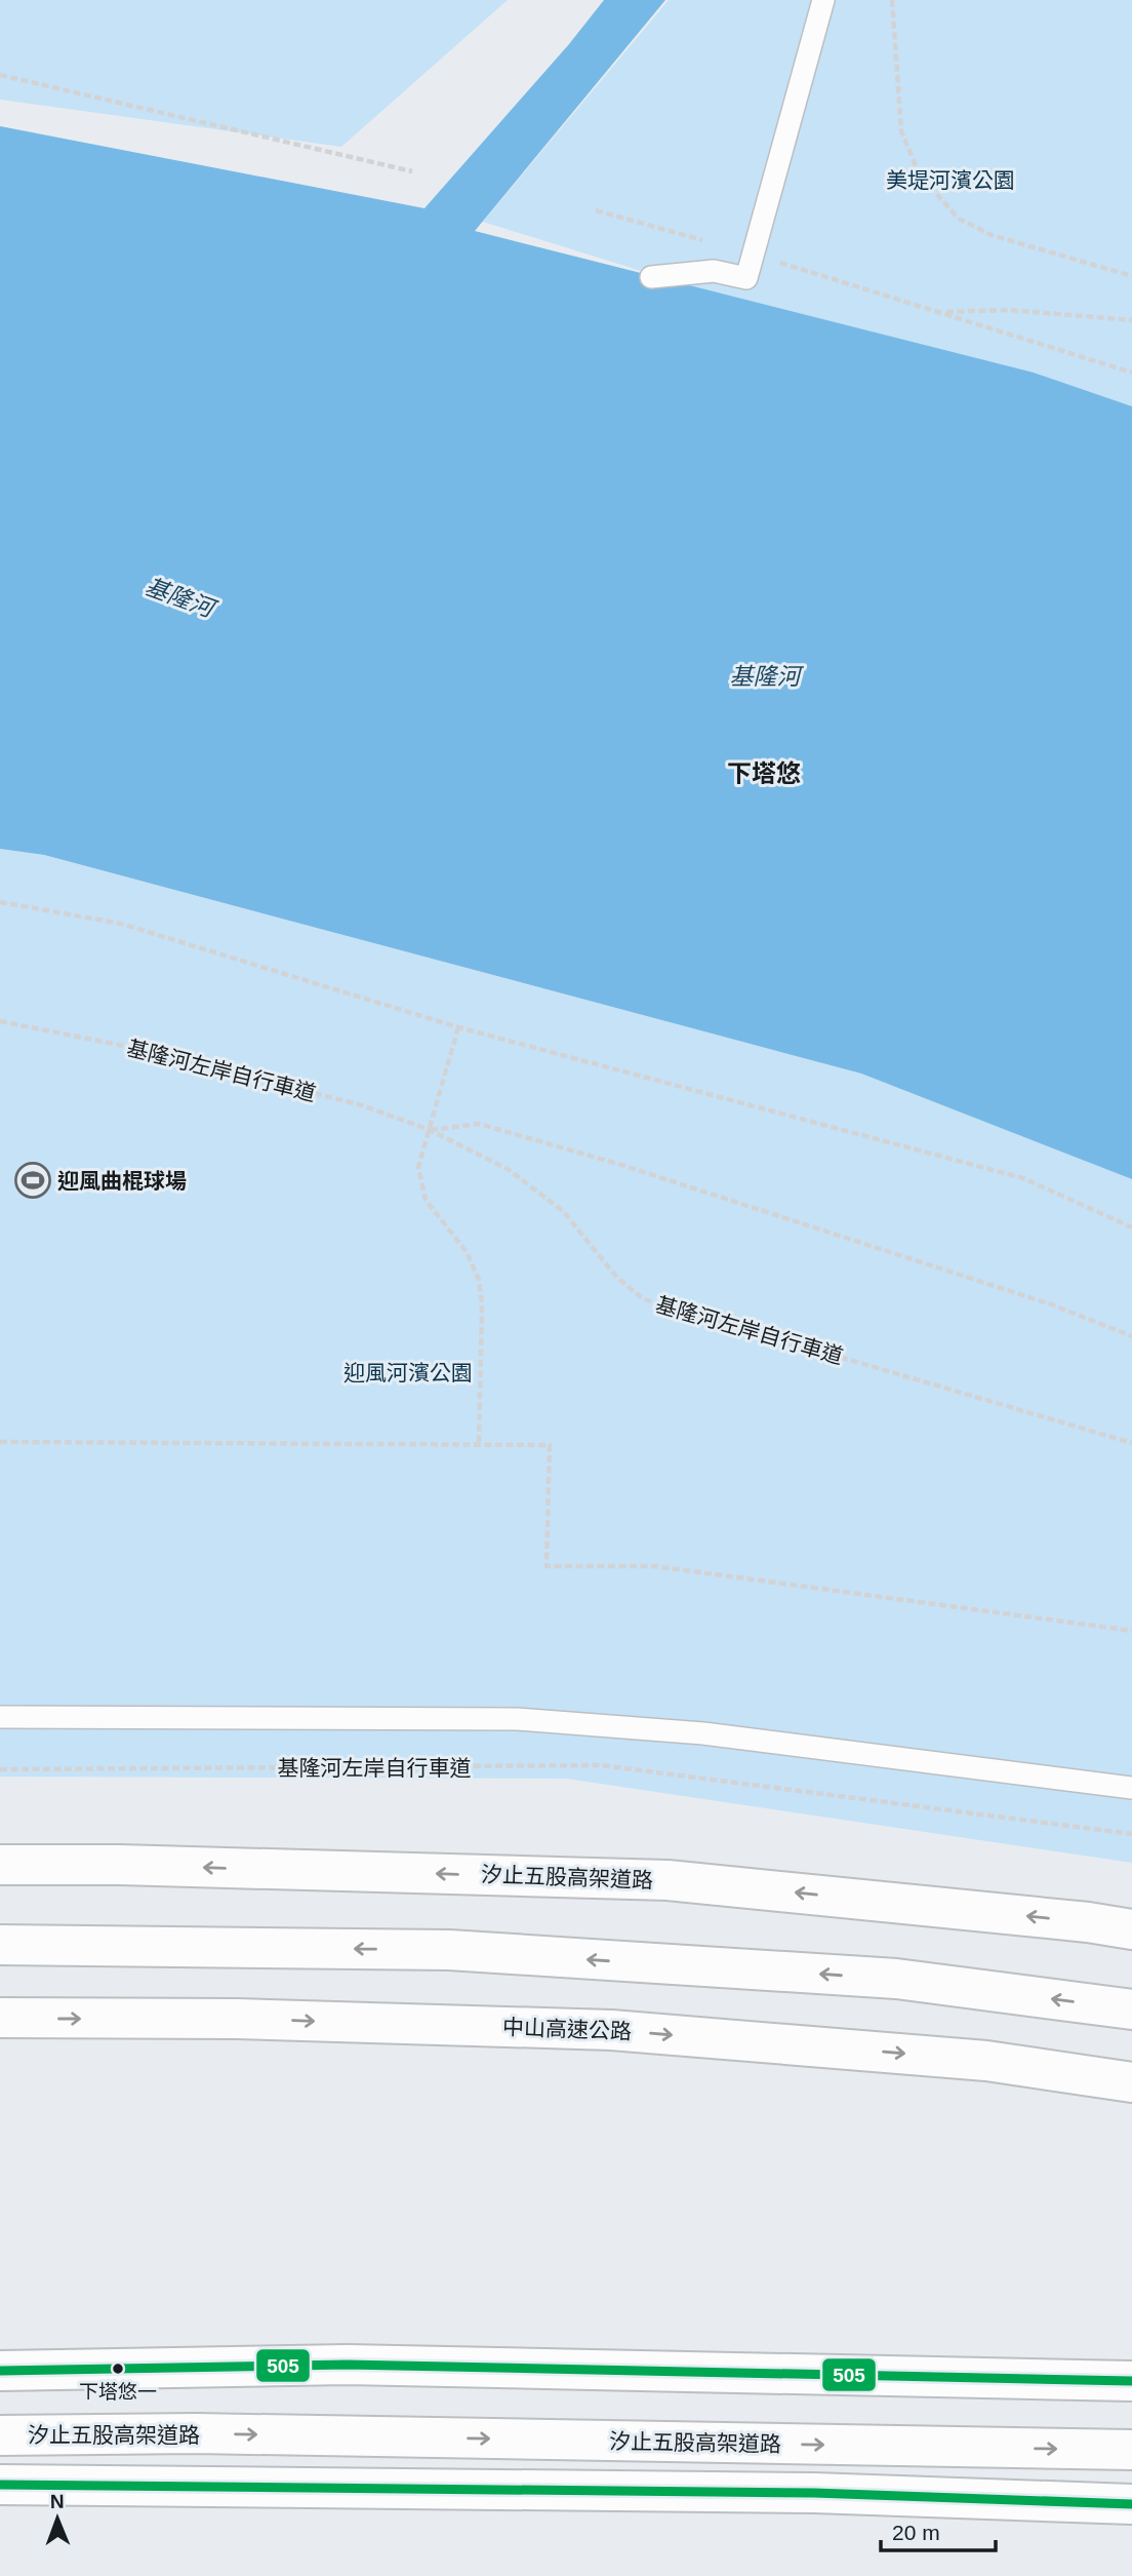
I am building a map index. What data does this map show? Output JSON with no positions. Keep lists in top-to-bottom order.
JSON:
{
  "streets": {
    "main road": ["汐止五股高架道路", "中山高速公路"],
    "path": ["基隆河左岸自行車道"]
  },
  "districts": ["下塔悠"],
  "water": ["基隆河"],
  "parks": ["美堤河濱公園", "迎風河濱公園"],
  "places": {
    "sports": ["迎風曲棍球場"],
    "other": ["下塔悠一"]
  },
  "lines": ["transit line 505"],
  "scale_bar": "20 m",
  "north": "top"
}
